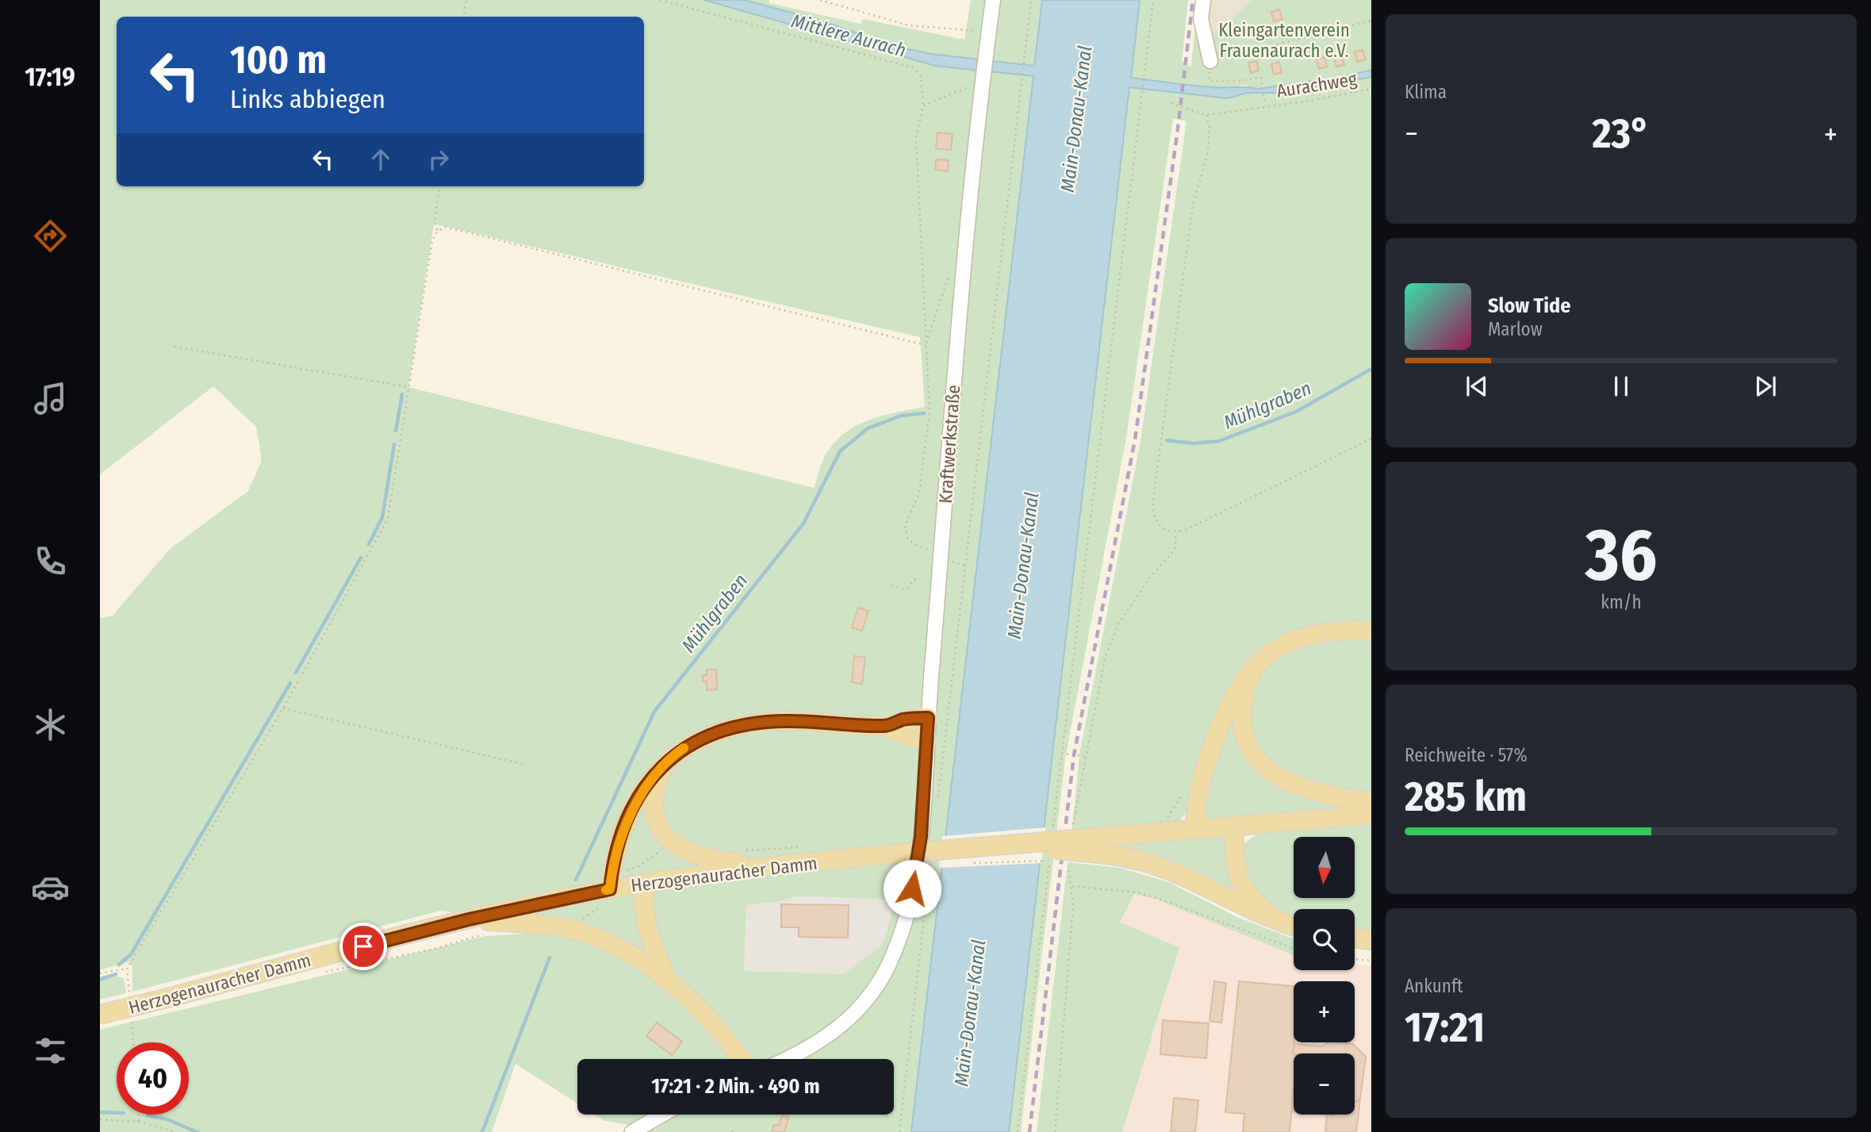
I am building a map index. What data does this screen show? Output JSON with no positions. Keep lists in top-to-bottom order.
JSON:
{
  "streets": {
    "main road": ["Herzogenauracher Damm"],
    "street": ["Kraftwerkstraße"],
    "path": ["Aurachweg"]
  },
  "water": ["Mittlere Aurach", "Main-Donau-Kanal", "Mühlgraben"],
  "parks": ["Kleingartenverein Frauenaurach e.V."],
  "north": "bottom",
  "page": {
    "tabs": "17:19",
    "tile": [
      "Klima",
      ["36", "km/h"],
      ["Reichweite · 57%", "285 km"],
      ["Ankunft", "17:21"]
    ],
    "turn": ["100 m", "Links abbiegen"],
    "heat": ["−", "23°", "+"],
    "song": ["Slow Tide", "Marlow"],
    "map_buttons": ["+", "−"],
    "limit": "40",
    "trip": "17:21 · 2 Min. · 490 m"
  }
}
